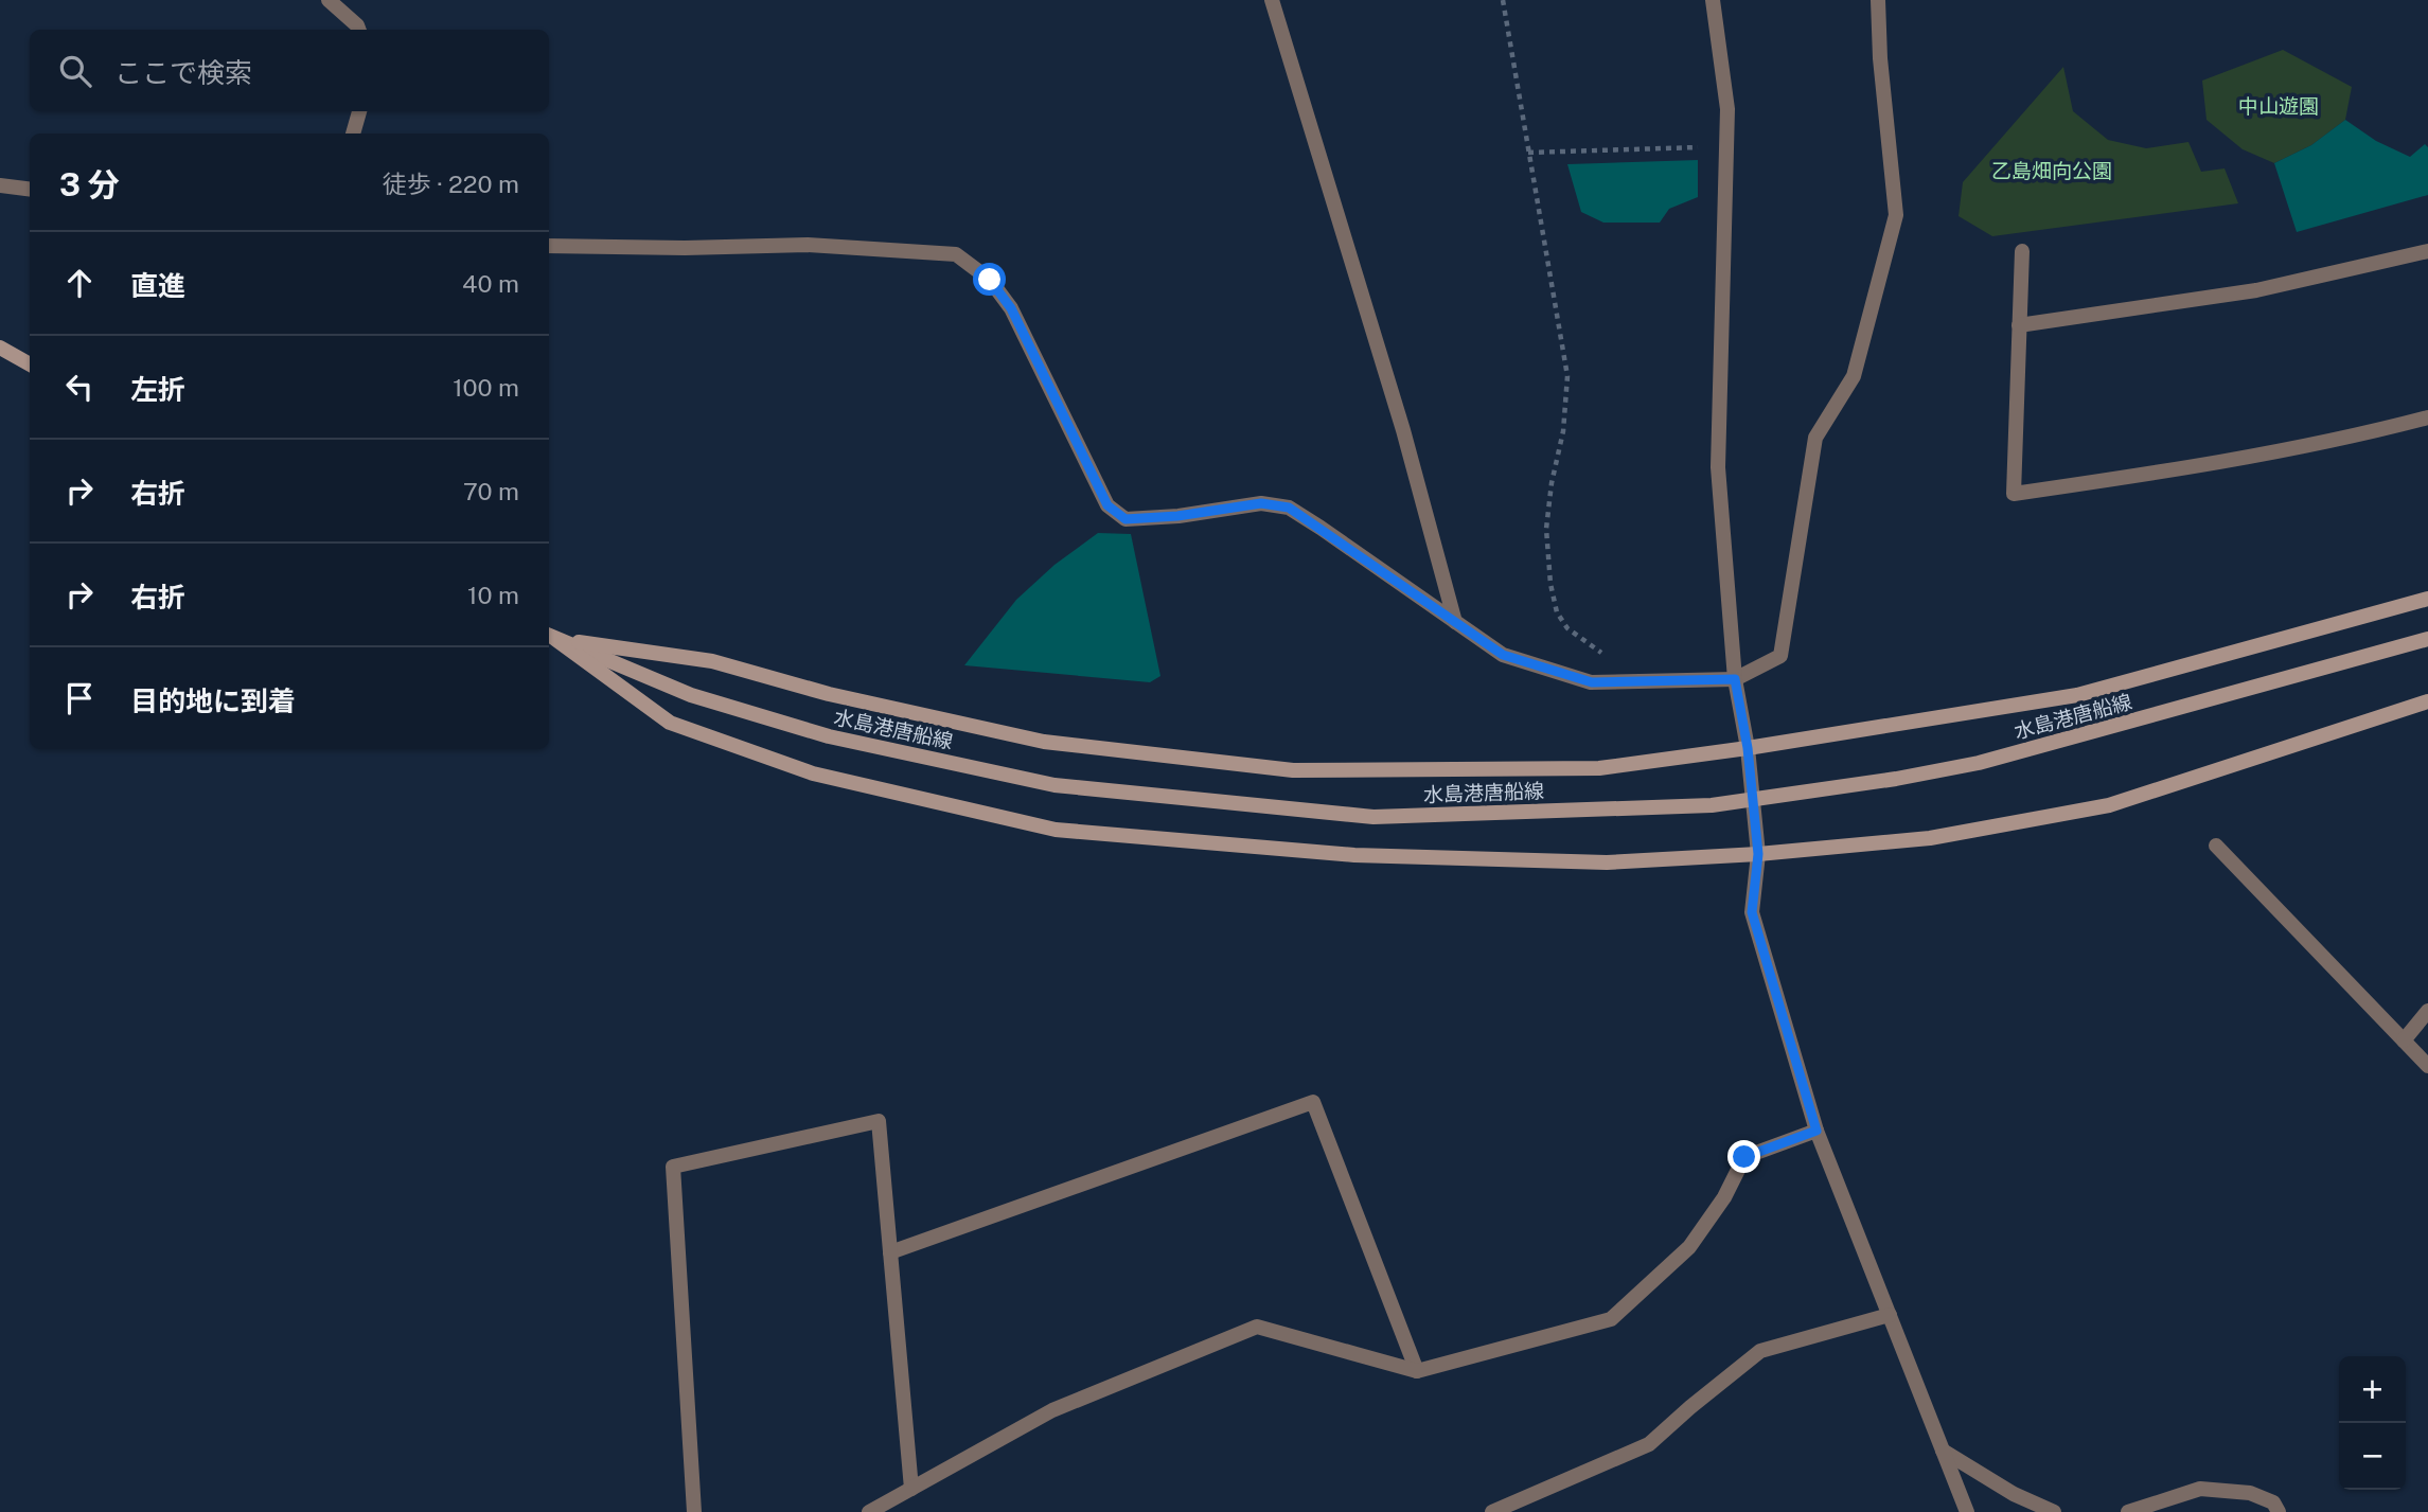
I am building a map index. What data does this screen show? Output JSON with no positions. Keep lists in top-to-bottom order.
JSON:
{
  "streets": {
    "main road": ["水島港唐船線"]
  },
  "parks": ["中山遊園", "乙島畑向公園"],
  "page": {
    "search": "ここで検索",
    "heading": ["3 分", "徒歩 · 220 m"],
    "list": [
      ["直進", "40 m"],
      ["左折", "100 m"],
      ["右折", "70 m"],
      ["右折", "10 m"],
      "目的地に到着"
    ],
    "map_buttons": ["+", "−"]
  }
}
